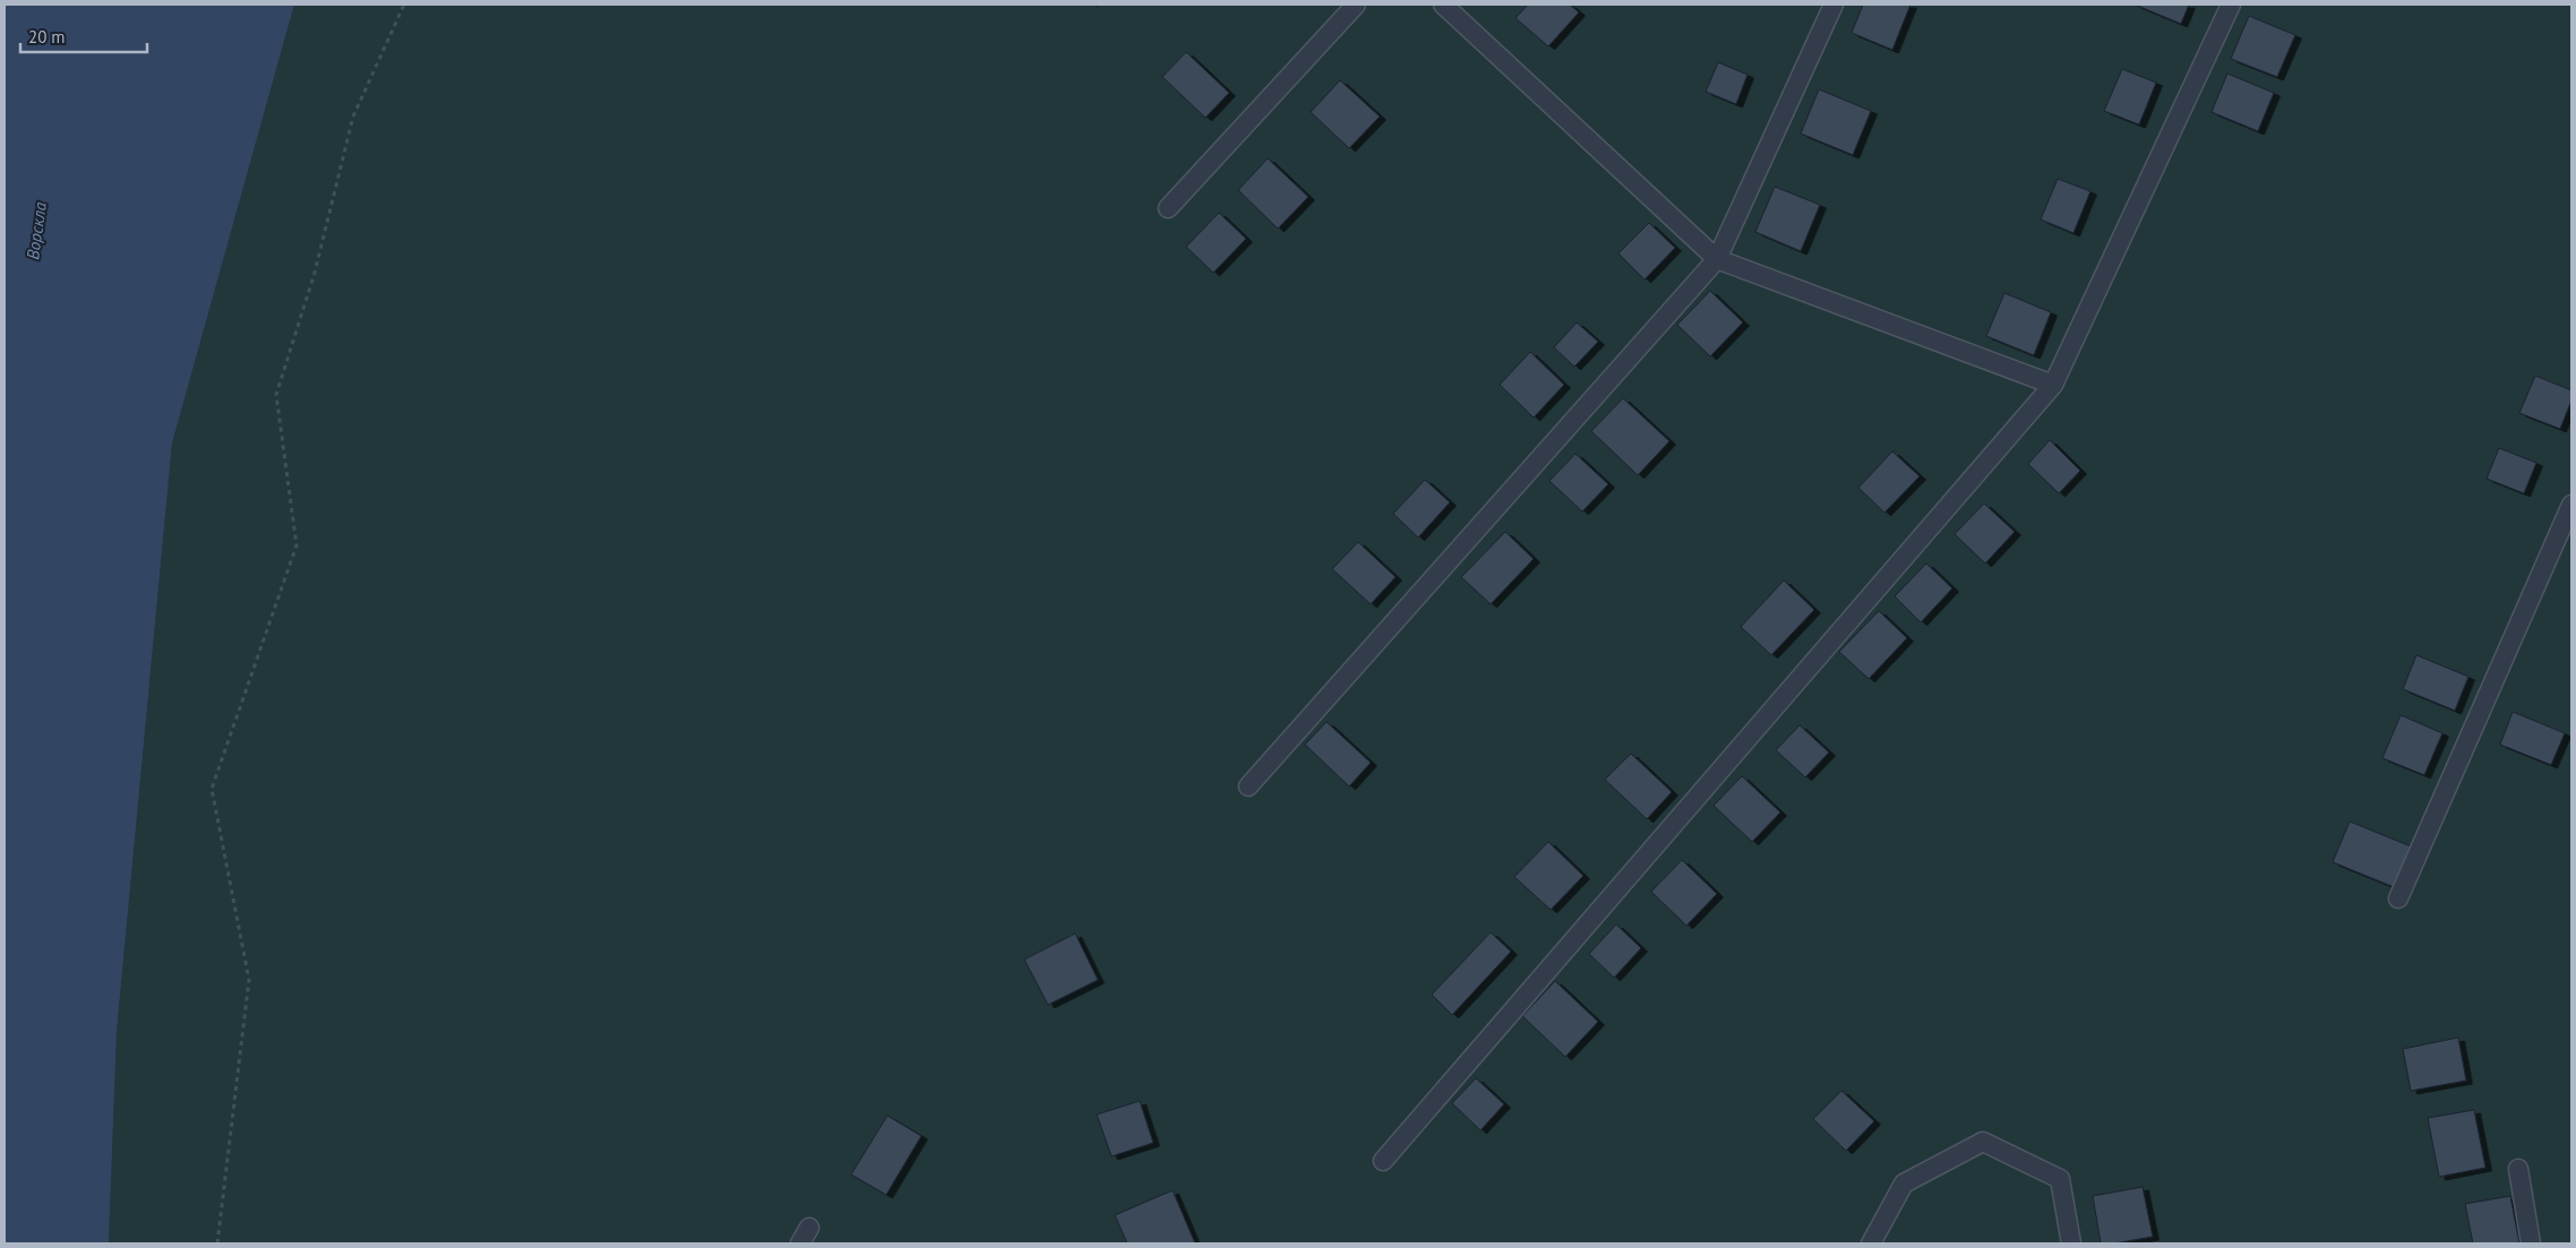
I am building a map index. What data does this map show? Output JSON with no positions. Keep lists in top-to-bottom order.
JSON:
{
  "water": ["Ворскла"],
  "scale_bar": "20 m"
}
